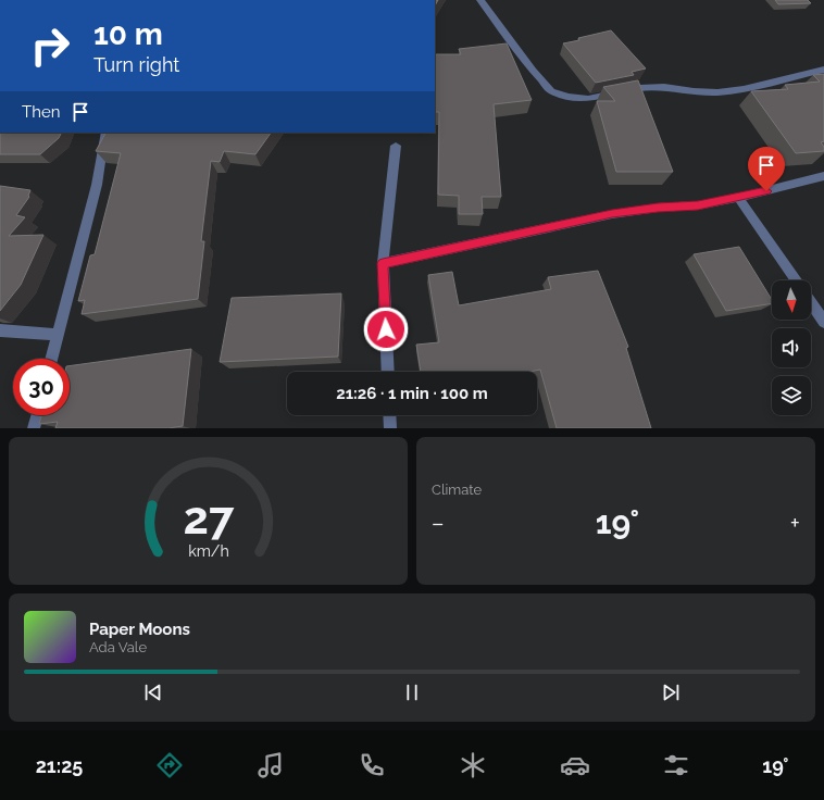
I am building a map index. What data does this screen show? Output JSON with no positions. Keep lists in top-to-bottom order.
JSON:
{
  "north": "bottom",
  "page": {
    "turn": ["10 m", "Turn right"],
    "then": "Then",
    "limit": "30",
    "trip": "21:26 · 1 min · 100 m",
    "tile": "Climate",
    "heat": ["−", "19°", "+"],
    "song": ["Paper Moons", "Ada Vale"],
    "tabs": ["21:25", "19°"],
    "gauge": ["27", "km/h"]
  }
}
